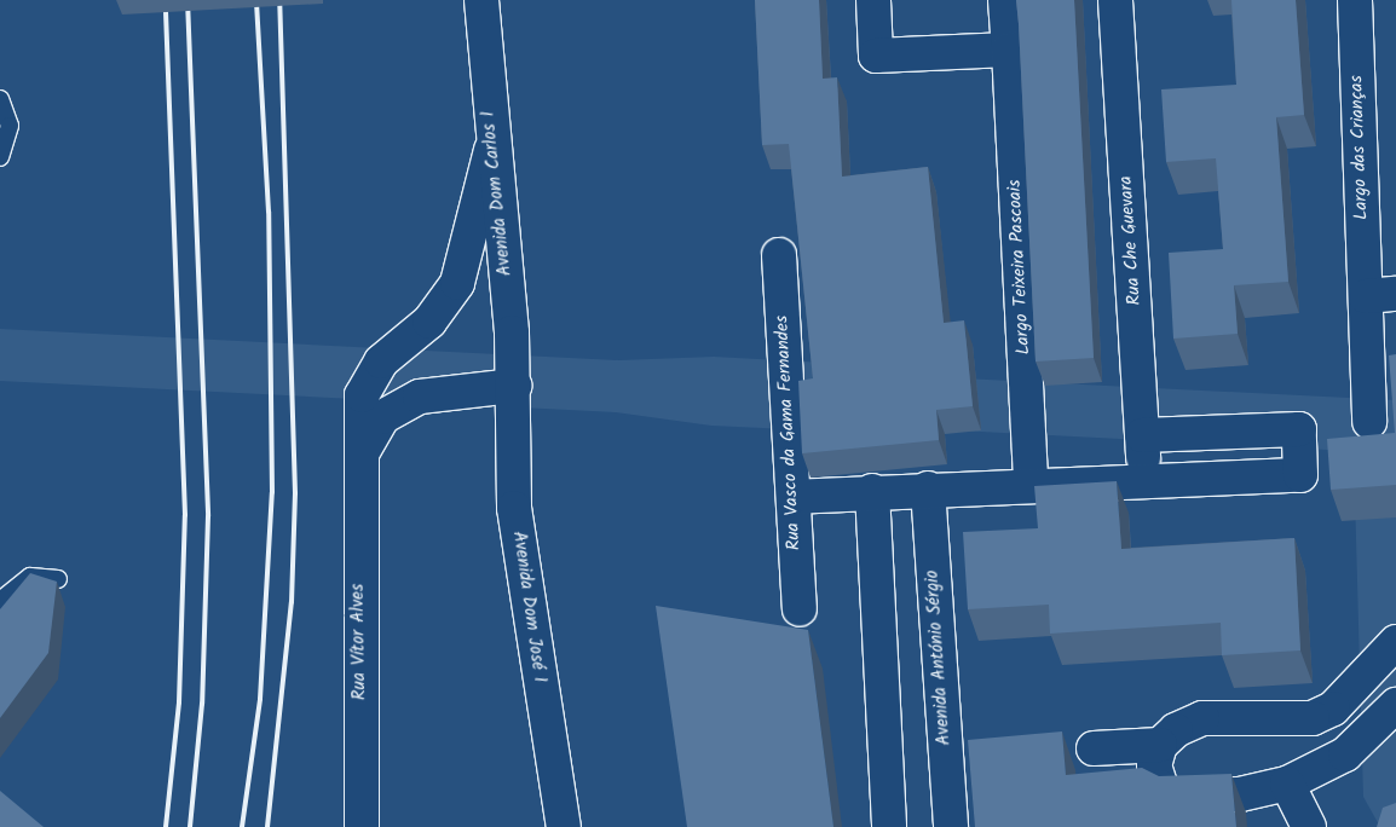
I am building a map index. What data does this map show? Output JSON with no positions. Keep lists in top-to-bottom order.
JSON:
{
  "streets": {
    "street": [
      "Largo das Crianças",
      "Avenida Dom Carlos I",
      "Rua Che Guevara",
      "Largo Teixeira Pascoais",
      "Rua Vasco da Gama Fernandes",
      "Avenida Dom José I",
      "Rua Vítor Alves",
      "Avenida António Sérgio"
    ]
  },
  "crossings": [
    ["Avenida Dom Carlos I", "Avenida Dom José I"],
    ["Avenida Dom Carlos I", "Rua Vítor Alves"],
    ["Avenida Dom José I", "Rua Vítor Alves"]
  ]
}
